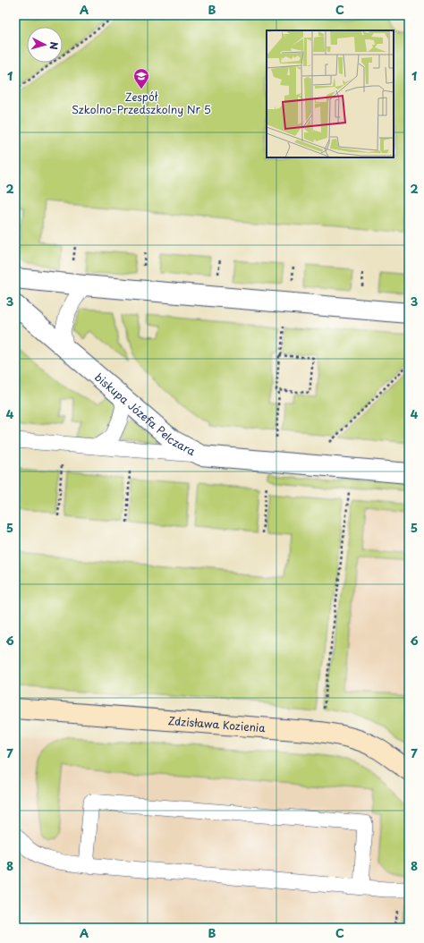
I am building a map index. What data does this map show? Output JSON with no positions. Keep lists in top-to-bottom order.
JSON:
{
  "streets": {
    "street": ["biskupa Józefa Pelczara", "Zdzisława Kozienia"]
  },
  "places": {
    "school or university": ["Zespół Szkolno-Przedszkolny Nr 5"]
  },
  "north": "right",
  "grid": {
    "columns": ["A", "B", "C"],
    "rows": [
      "1",
      "2",
      "3",
      "4",
      "5",
      "6",
      "7",
      "8"
    ]
  }
}
